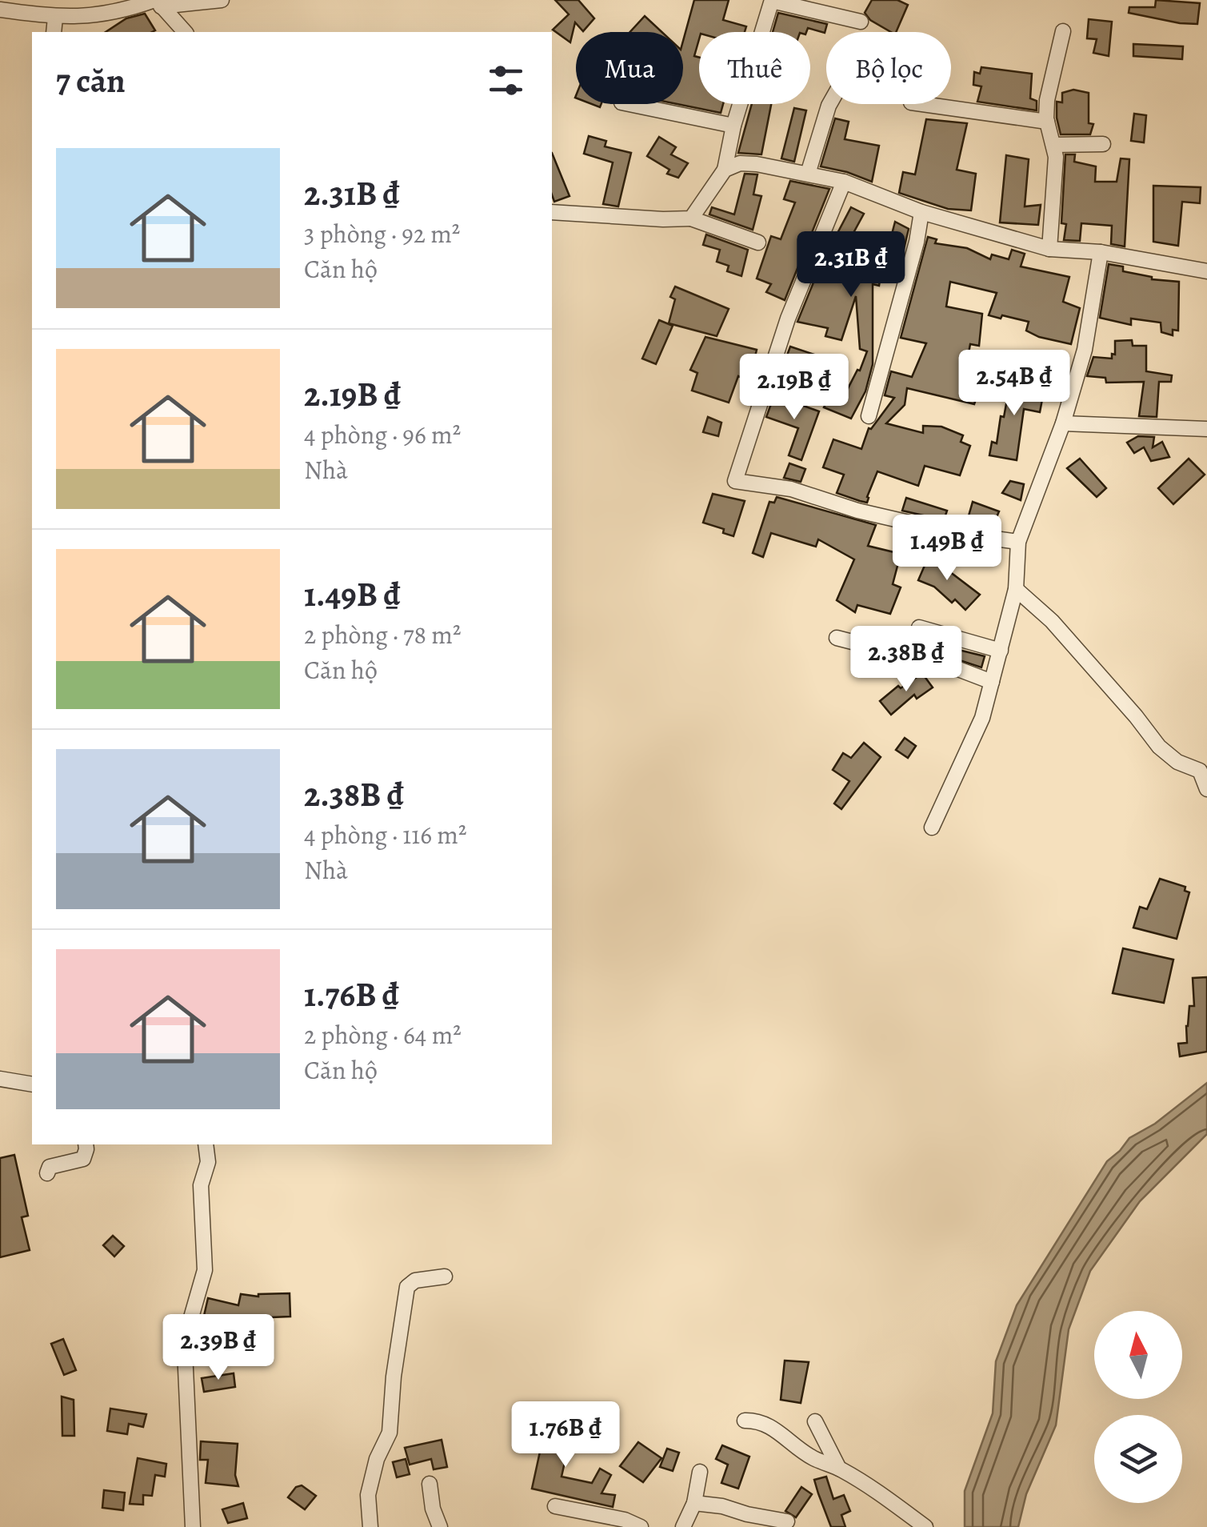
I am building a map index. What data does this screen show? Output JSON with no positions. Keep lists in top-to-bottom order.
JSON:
{
  "north": "top",
  "page": {
    "chip": ["Mua", "Thuê", "Bộ lọc"],
    "heading": "7 căn",
    "list": [
      {
        "name": "2.31B ₫",
        "note": "3 phòng · 92 m² · Căn hộ"
      },
      {
        "name": "2.19B ₫",
        "note": "4 phòng · 96 m² · Nhà"
      },
      {
        "name": "1.49B ₫",
        "note": "2 phòng · 78 m² · Căn hộ"
      },
      {
        "name": "2.38B ₫",
        "note": "4 phòng · 116 m² · Nhà"
      },
      {
        "name": "1.76B ₫",
        "note": "2 phòng · 64 m² · Căn hộ"
      }
    ],
    "price": [
      "2.31B ₫",
      "2.54B ₫",
      "2.19B ₫",
      "1.49B ₫",
      "2.38B ₫",
      "2.39B ₫",
      "1.76B ₫"
    ]
  }
}
